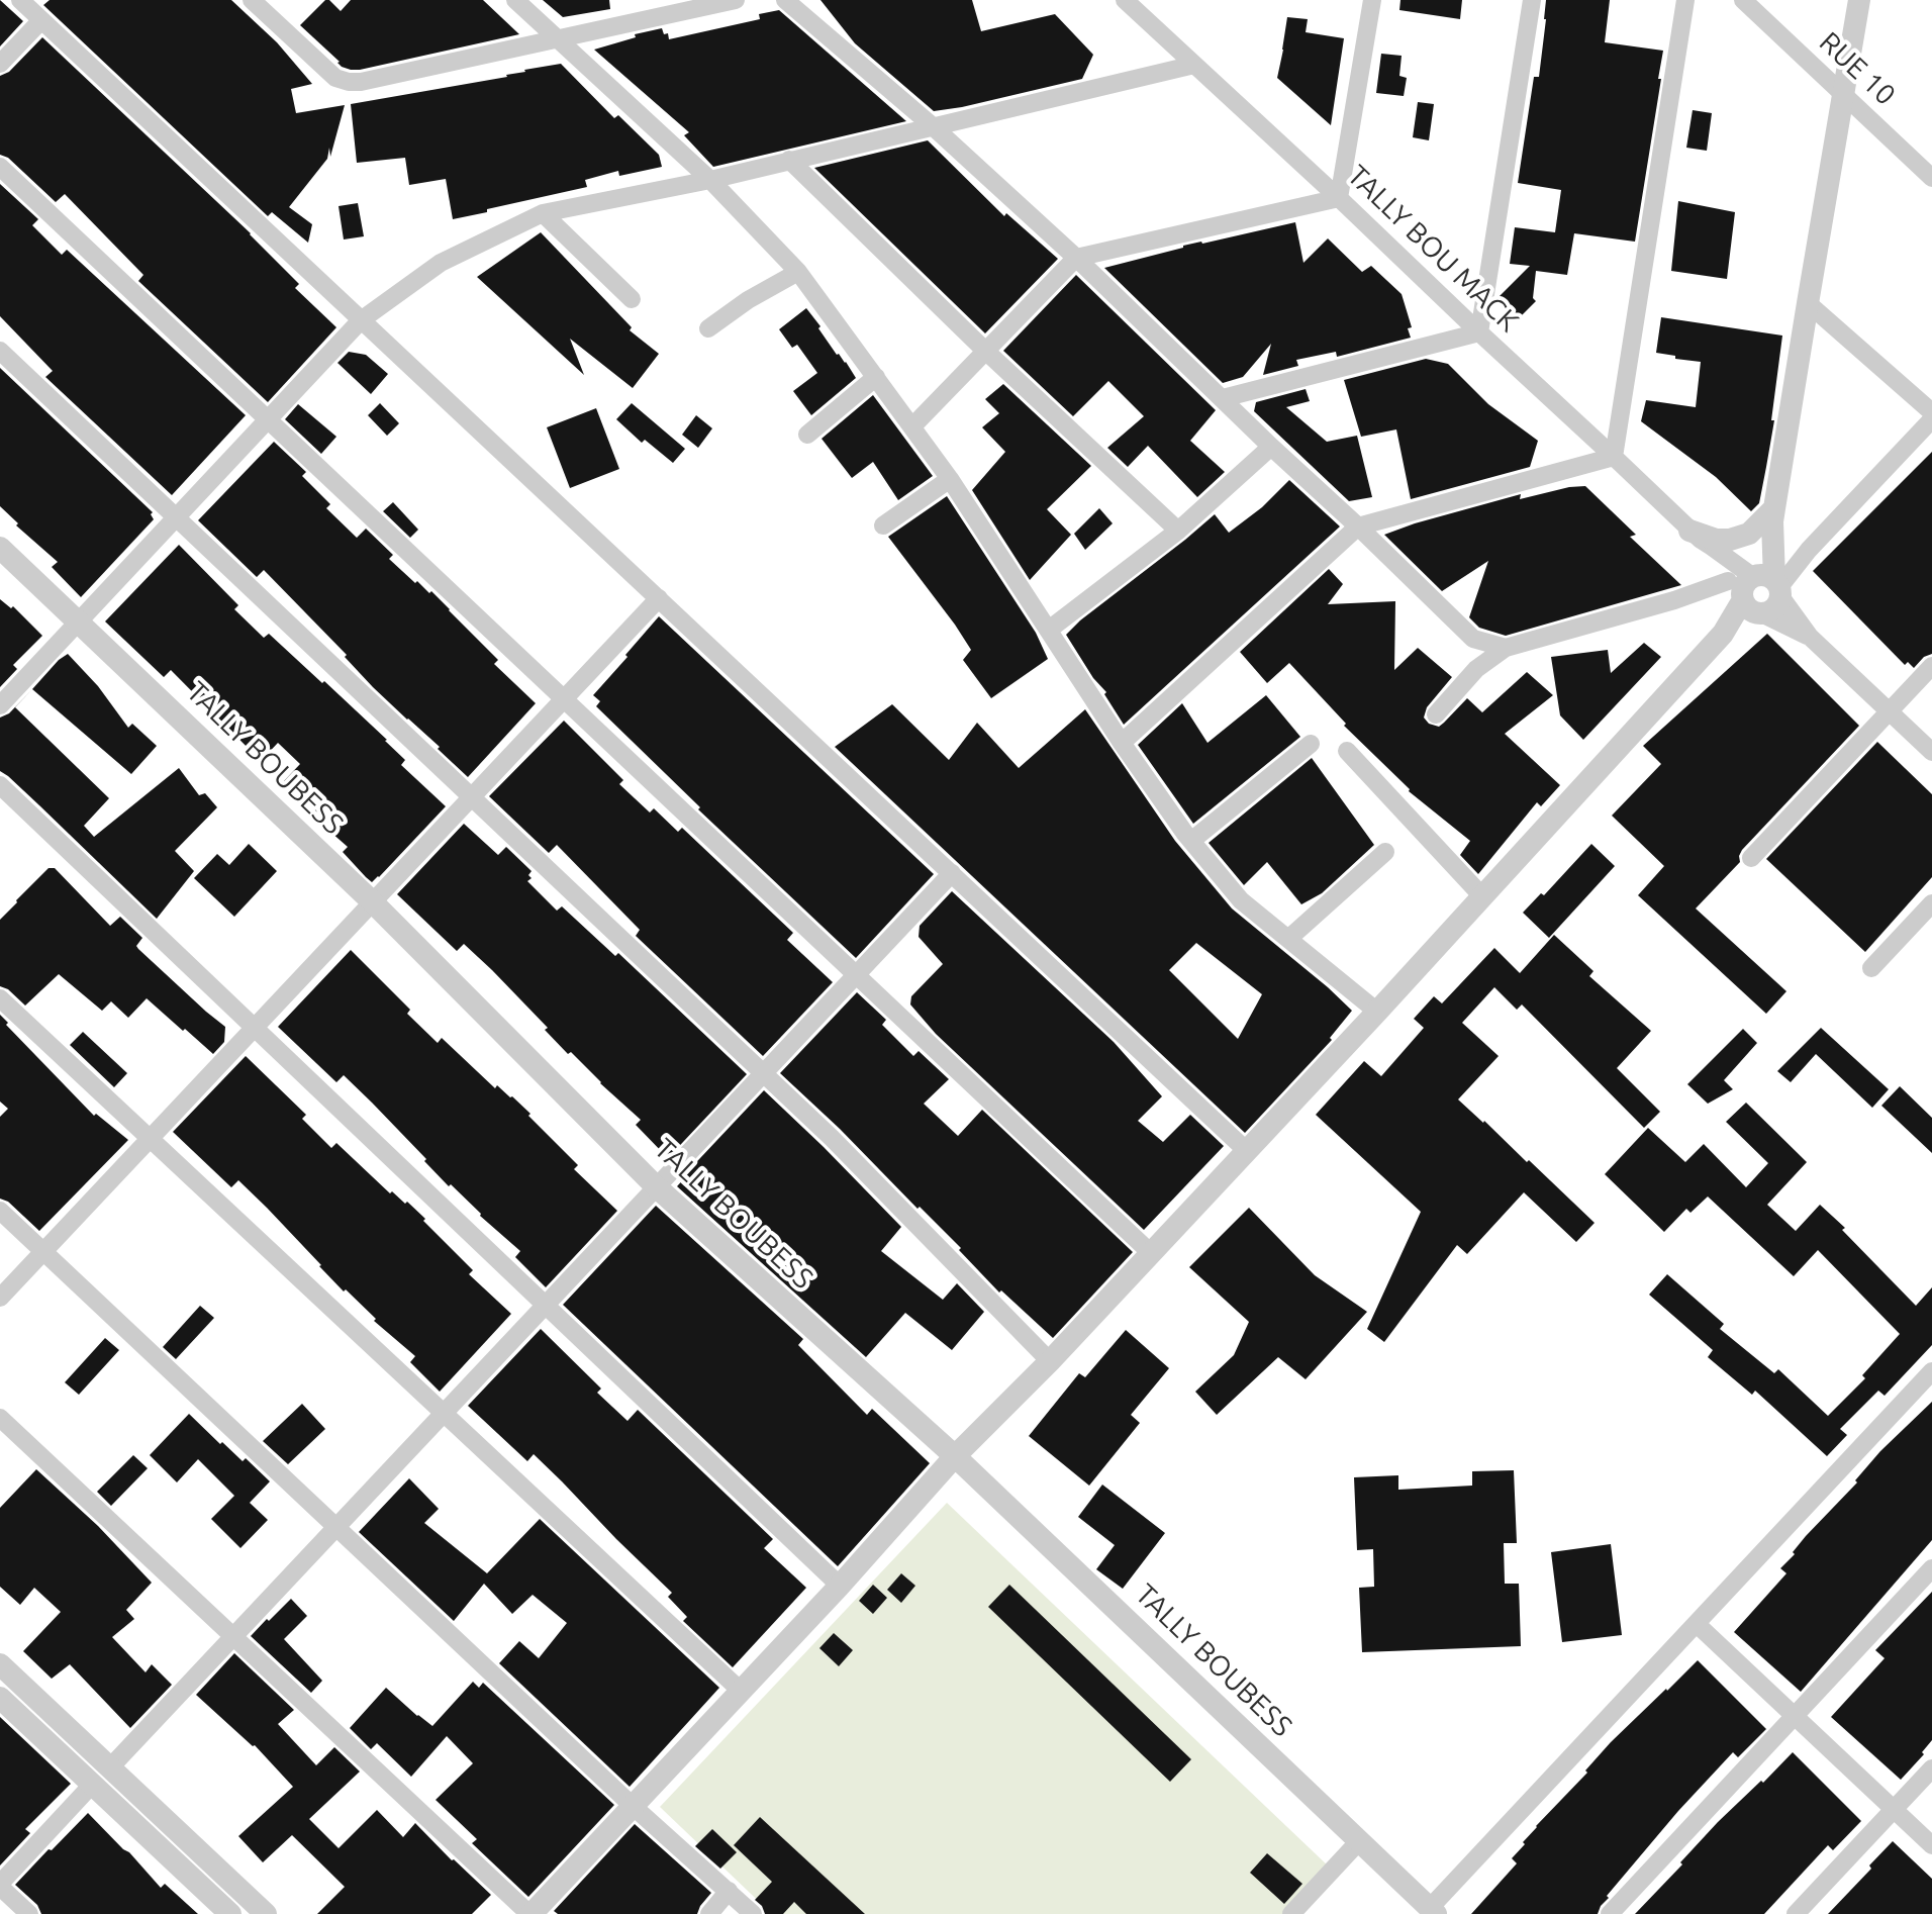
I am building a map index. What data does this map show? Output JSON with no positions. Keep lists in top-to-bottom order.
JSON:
{
  "streets": {
    "street": ["RUE 10", "TALLY BOU MACK", "TALLY BOUBESS"]
  }
}
